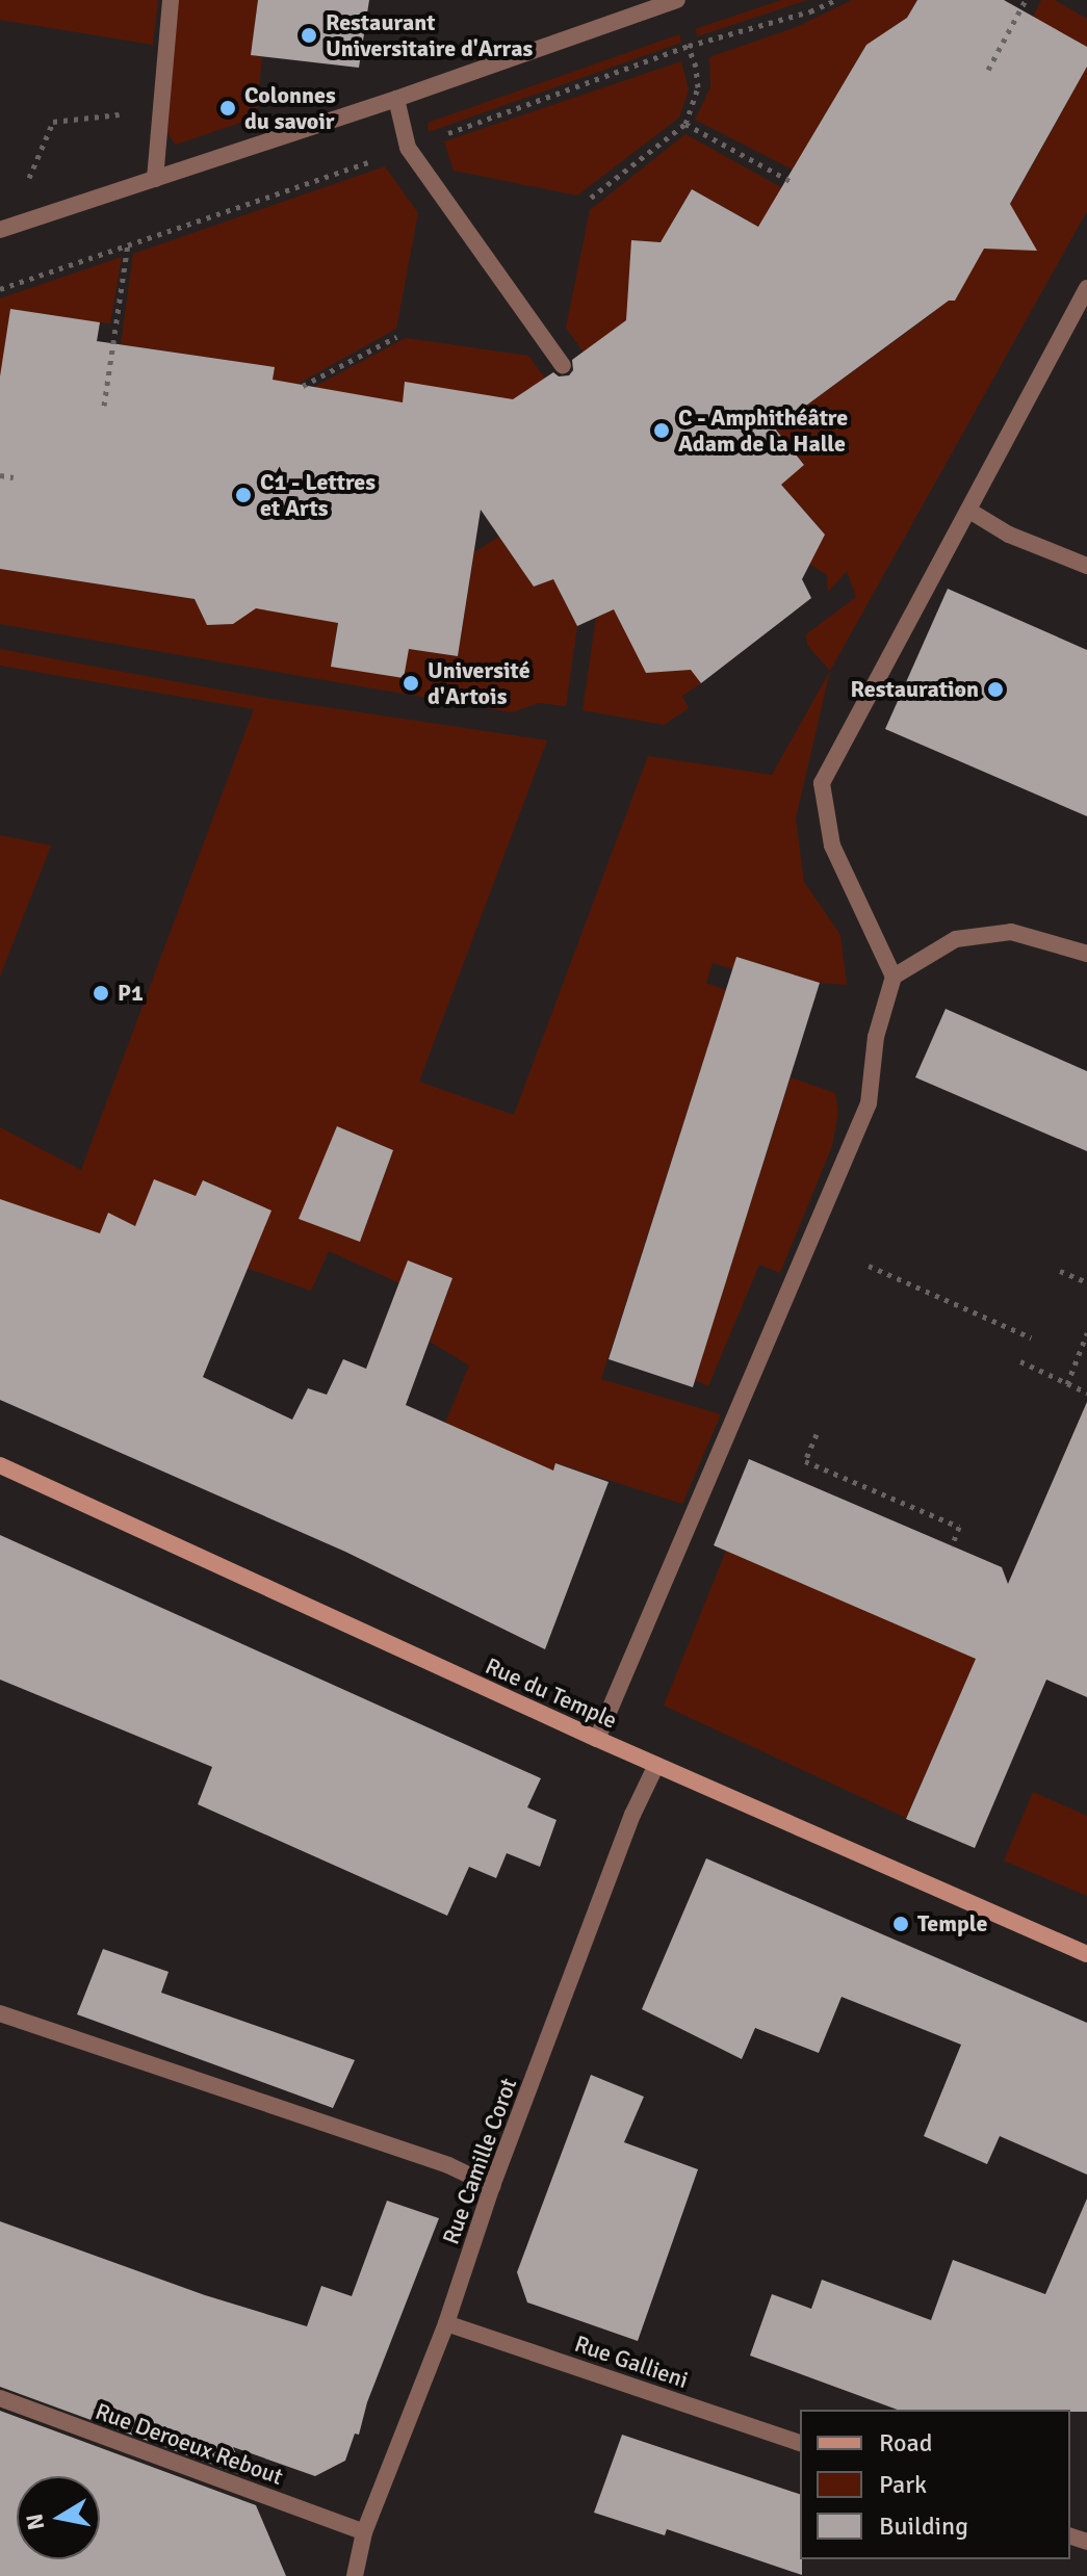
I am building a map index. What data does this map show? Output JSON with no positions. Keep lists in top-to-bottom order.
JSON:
{
  "streets": {
    "street": [
      "Rue du Temple",
      "Rue Camille Corot",
      "Rue Gallieni",
      "Rue Deroeux Rebout"
    ]
  },
  "crossings": [
    ["Rue du Temple", "Rue Camille Corot"],
    ["Rue Camille Corot", "Rue Gallieni"],
    ["Rue Camille Corot", "Rue Deroeux Rebout"]
  ],
  "places": [
    "Restaurant Universitaire d'Arras",
    "Colonnes du savoir",
    "C - Amphithéâtre Adam de la Halle",
    "C1 - Lettres et Arts",
    "Université d'Artois",
    "Restauration",
    "P1",
    "Temple"
  ],
  "legend": ["Road", "Park", "Building"],
  "north": "left"
}
